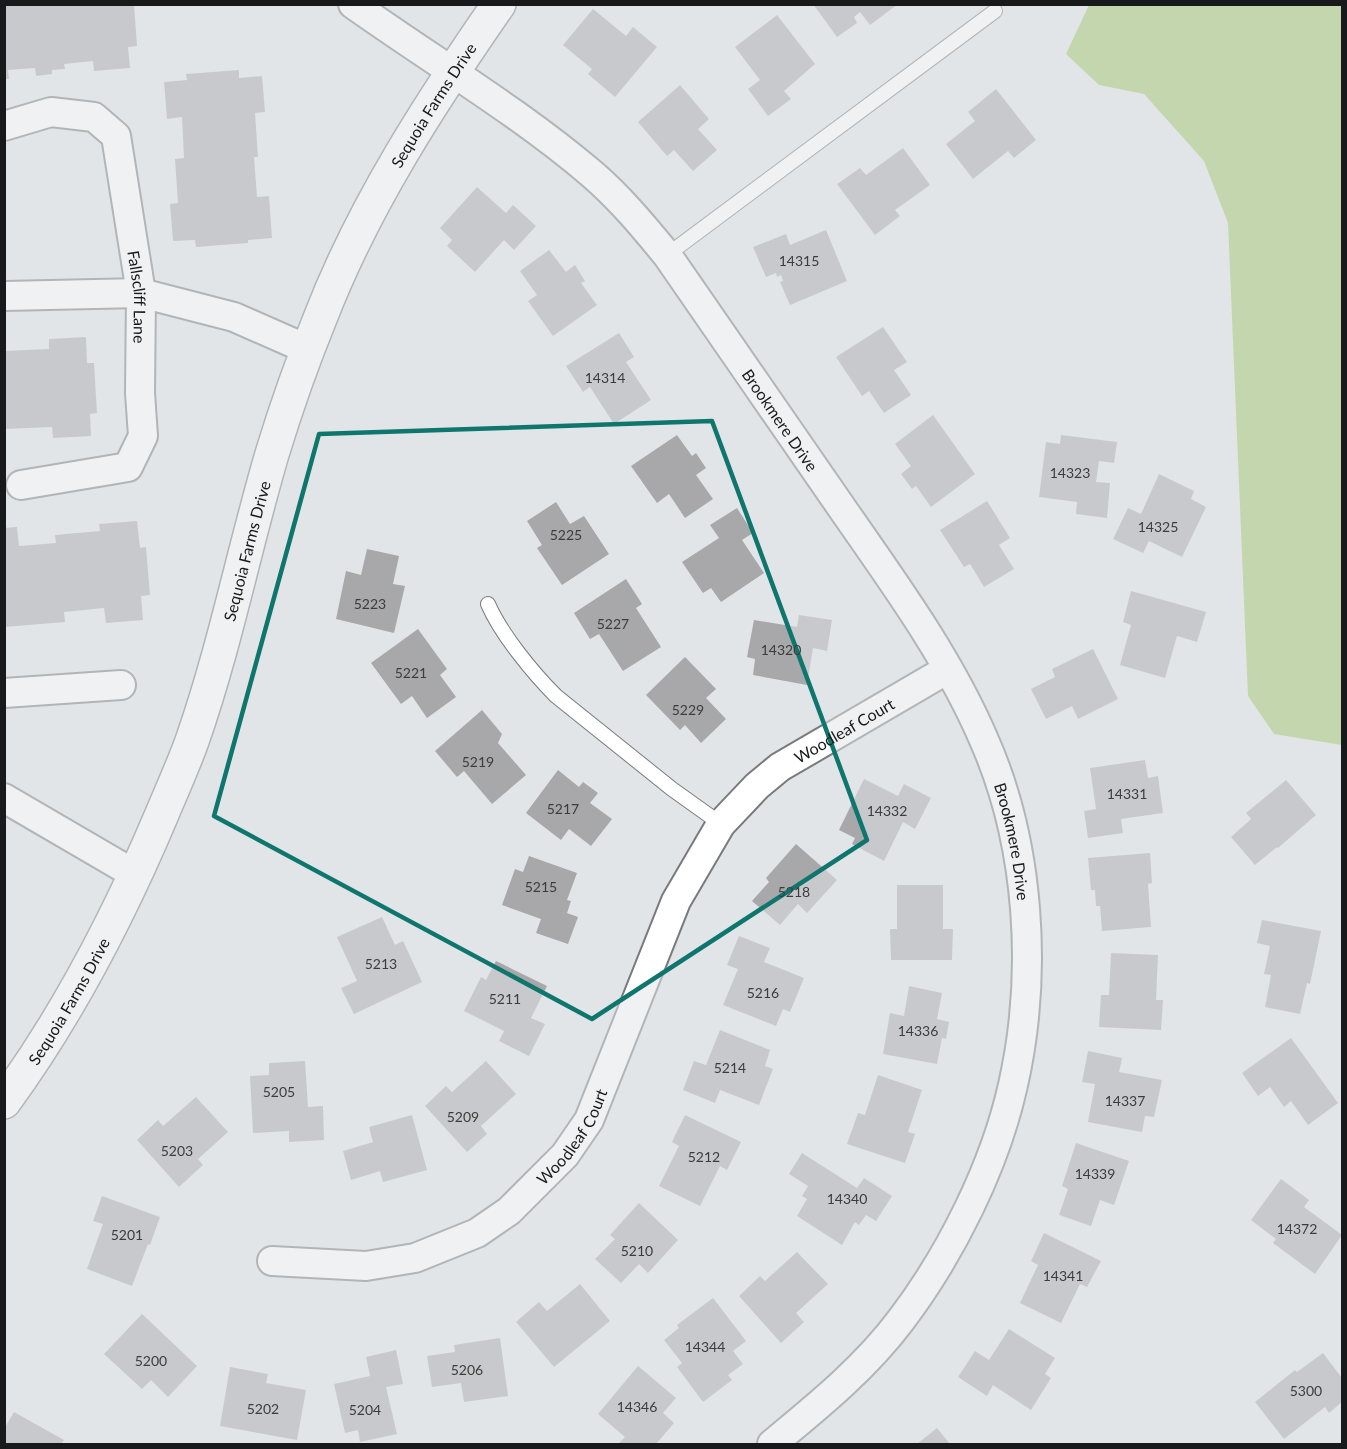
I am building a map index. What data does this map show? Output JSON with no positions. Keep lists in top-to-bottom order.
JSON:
{
  "streets": {
    "street": [
      "Sequoia Farms Drive",
      "Fallscliff Lane",
      "Brookmere Drive",
      "Woodleaf Court"
    ]
  },
  "crossings": [
    ["Sequoia Farms Drive", "Brookmere Drive"],
    ["Brookmere Drive", "Woodleaf Court"]
  ],
  "house_numbers": [
    "14315",
    "14314",
    "14323",
    "14325",
    "5225",
    "5223",
    "5227",
    "14320",
    "5221",
    "5229",
    "5219",
    "14331",
    "5217",
    "14332",
    "5215",
    "5218",
    "5213",
    "5216",
    "5211",
    "14336",
    "5214",
    "5205",
    "14337",
    "5209",
    "5203",
    "5212",
    "14339",
    "14340",
    "14372",
    "5201",
    "5210",
    "14341",
    "14344",
    "5200",
    "5206",
    "5300",
    "14346",
    "5202",
    "5204"
  ]
}
